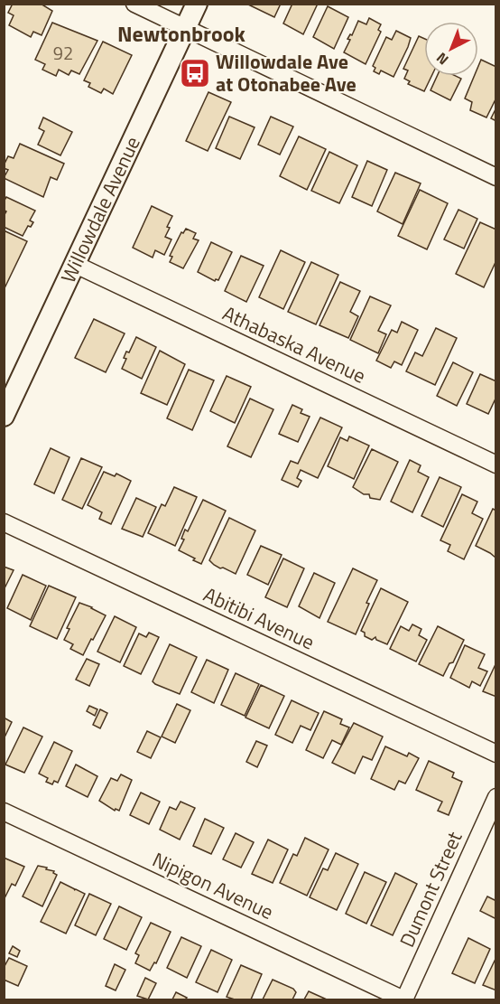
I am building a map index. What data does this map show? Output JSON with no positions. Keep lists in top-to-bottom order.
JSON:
{
  "streets": {
    "street": [
      "Willowdale Avenue",
      "Athabaska Avenue",
      "Abitibi Avenue",
      "Nipigon Avenue",
      "Dumont Street"
    ]
  },
  "crossings": [
    ["Willowdale Avenue", "Athabaska Avenue"],
    ["Nipigon Avenue", "Dumont Street"]
  ],
  "districts": ["Newtonbrook"],
  "places": {
    "bus stop": ["Willowdale Ave at Otonabee Ave"]
  },
  "house_numbers": ["92"],
  "north": "bottom left"
}
